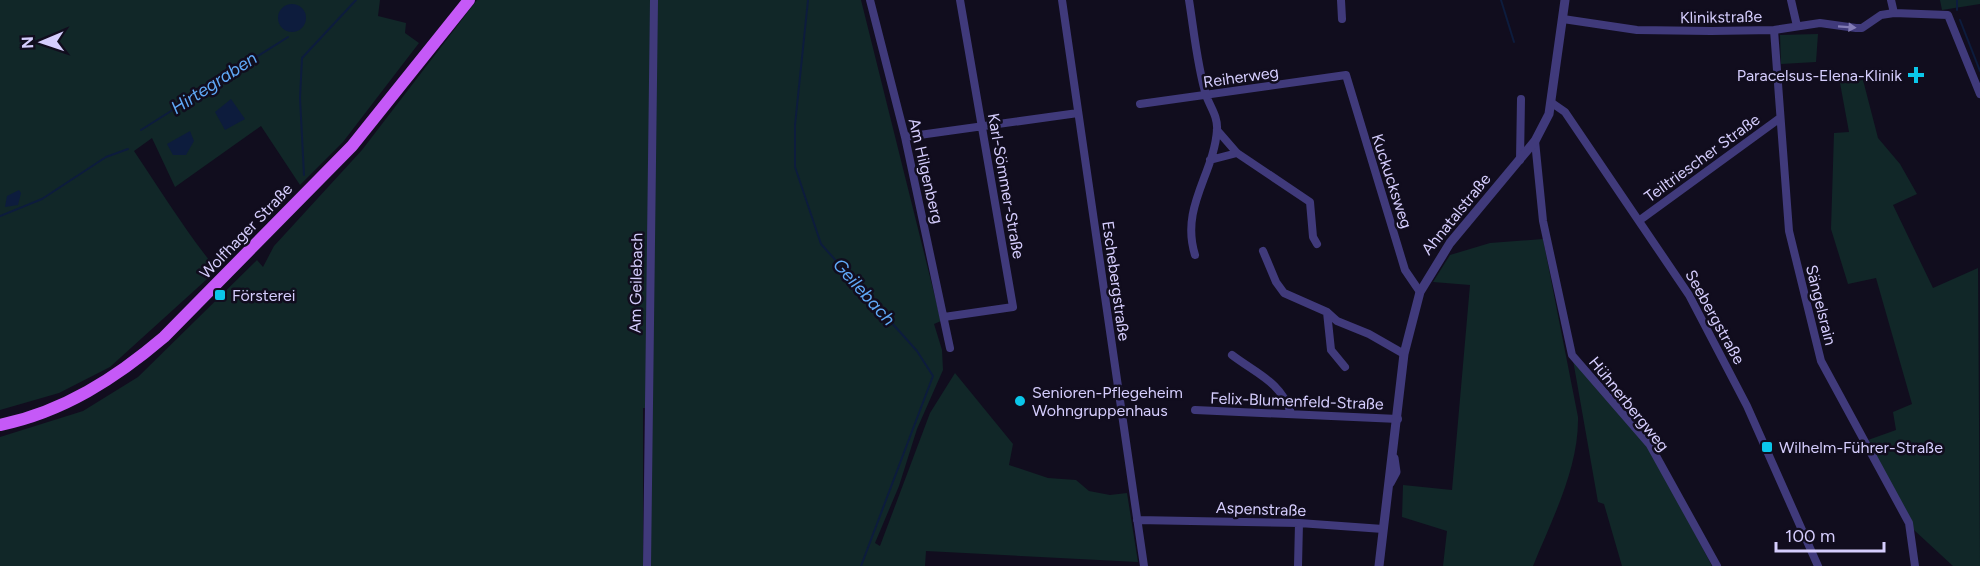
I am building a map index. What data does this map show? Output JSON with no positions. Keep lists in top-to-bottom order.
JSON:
{
  "streets": {
    "main road": ["Wolfhager Straße"],
    "street": [
      "Klinikstraße",
      "Reiherweg",
      "Teiltriescher Straße",
      "Am Hilgenberg",
      "Kuckucksweg",
      "Karl-Sömmer-Straße",
      "Ahnatalstraße",
      "Eschebergstraße",
      "Am Geilebach",
      "Sängelsrain",
      "Seebergstraße",
      "Felix-Blumenfeld-Straße",
      "Hühnerbergweg",
      "Aspenstraße"
    ]
  },
  "crossings": [
    ["Klinikstraße", "Ahnatalstraße"],
    ["Klinikstraße", "Sängelsrain"],
    ["Reiherweg", "Kuckucksweg"],
    ["Teiltriescher Straße", "Sängelsrain"],
    ["Teiltriescher Straße", "Seebergstraße"],
    ["Am Hilgenberg", "Karl-Sömmer-Straße"],
    ["Kuckucksweg", "Ahnatalstraße"],
    ["Ahnatalstraße", "Seebergstraße"],
    ["Ahnatalstraße", "Felix-Blumenfeld-Straße"],
    ["Ahnatalstraße", "Hühnerbergweg"],
    ["Ahnatalstraße", "Aspenstraße"],
    ["Eschebergstraße", "Aspenstraße"]
  ],
  "water": ["Hirtegraben", "Geilebach"],
  "places": {
    "health": ["Paracelsus-Elena-Klinik"],
    "transit": ["Försterei", "Wilhelm-Führer-Straße"],
    "other": ["Senioren-Pflegeheim Wohngruppenhaus"]
  },
  "scale_bar": "100 m",
  "north": "left"
}
